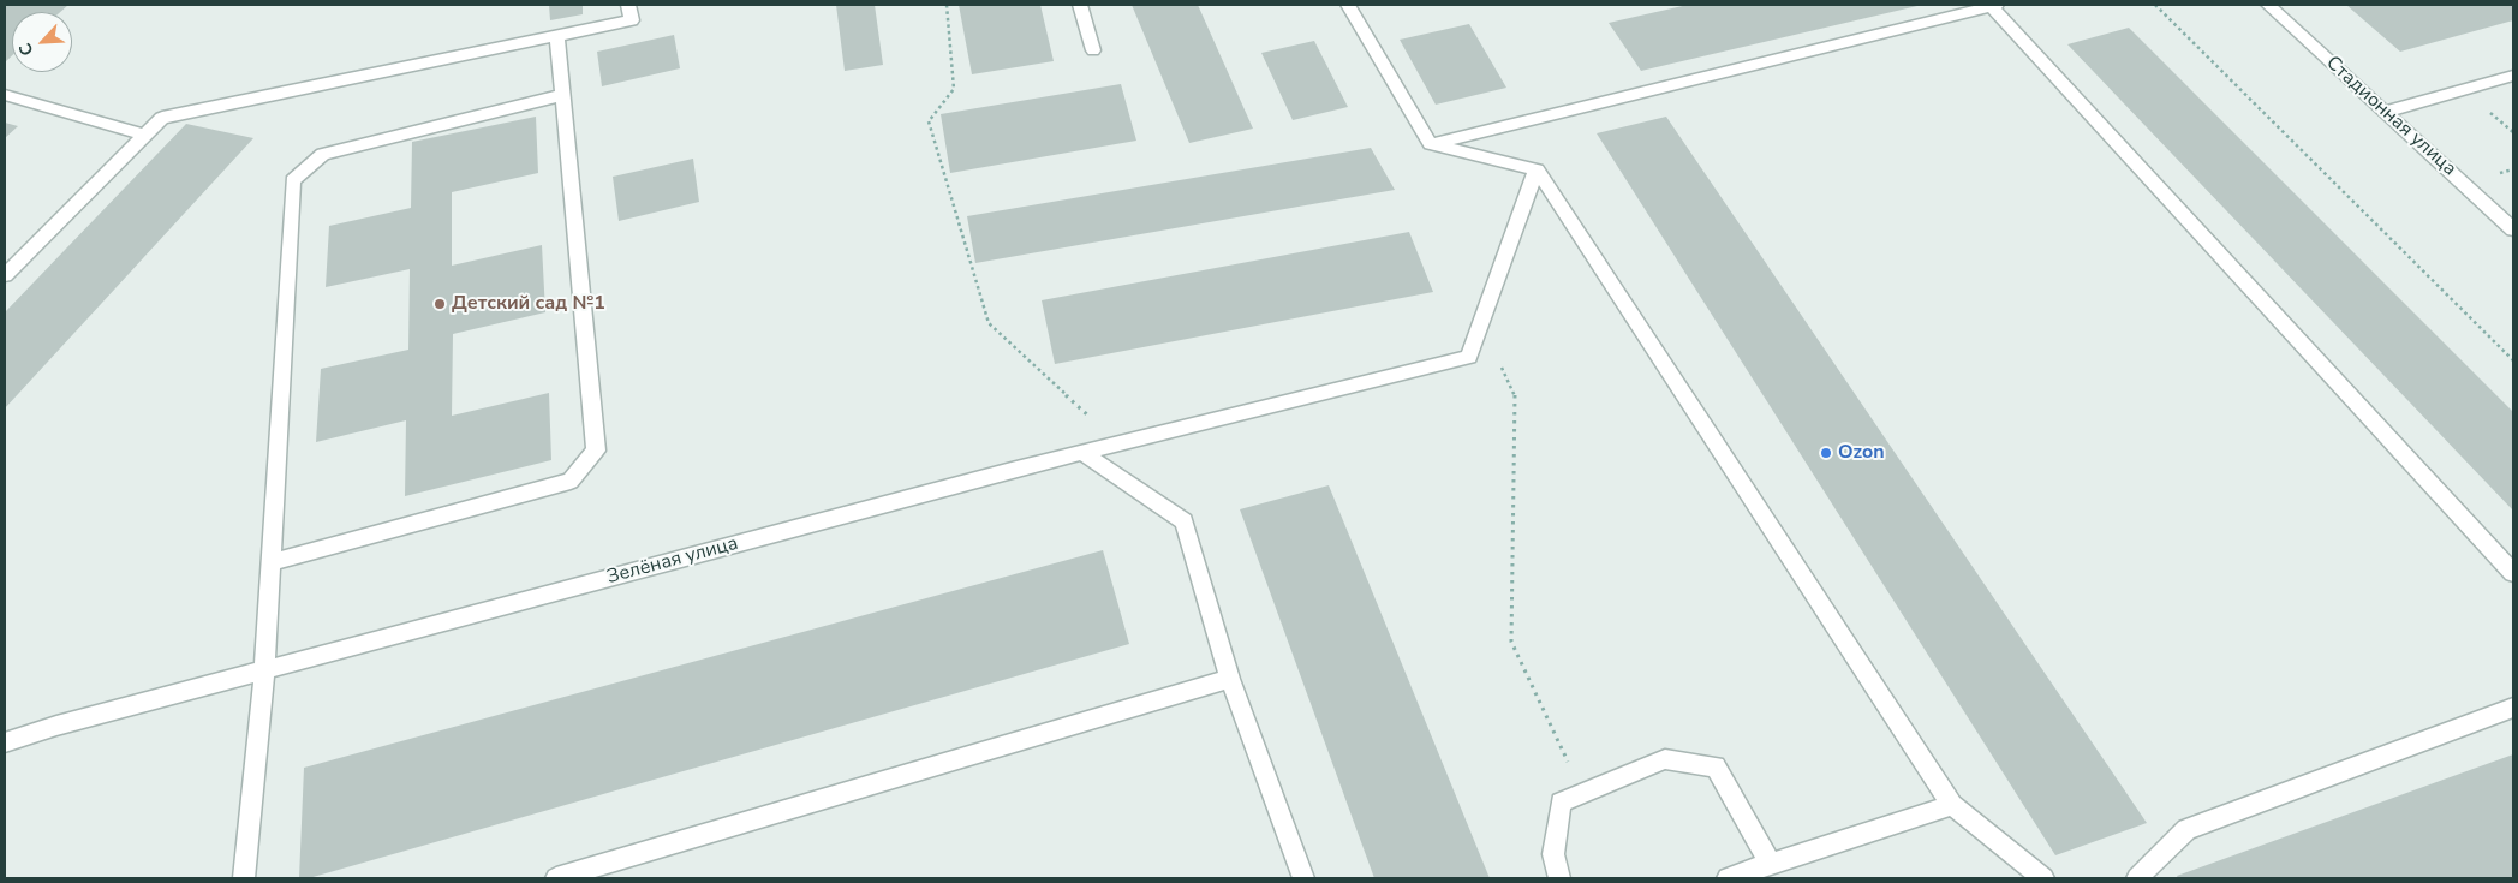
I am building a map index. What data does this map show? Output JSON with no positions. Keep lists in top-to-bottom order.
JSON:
{
  "streets": {
    "street": ["Стадионная улица", "Зелёная улица"]
  },
  "places": ["Детский сад №1", "Ozon"],
  "north": "bottom left"
}
